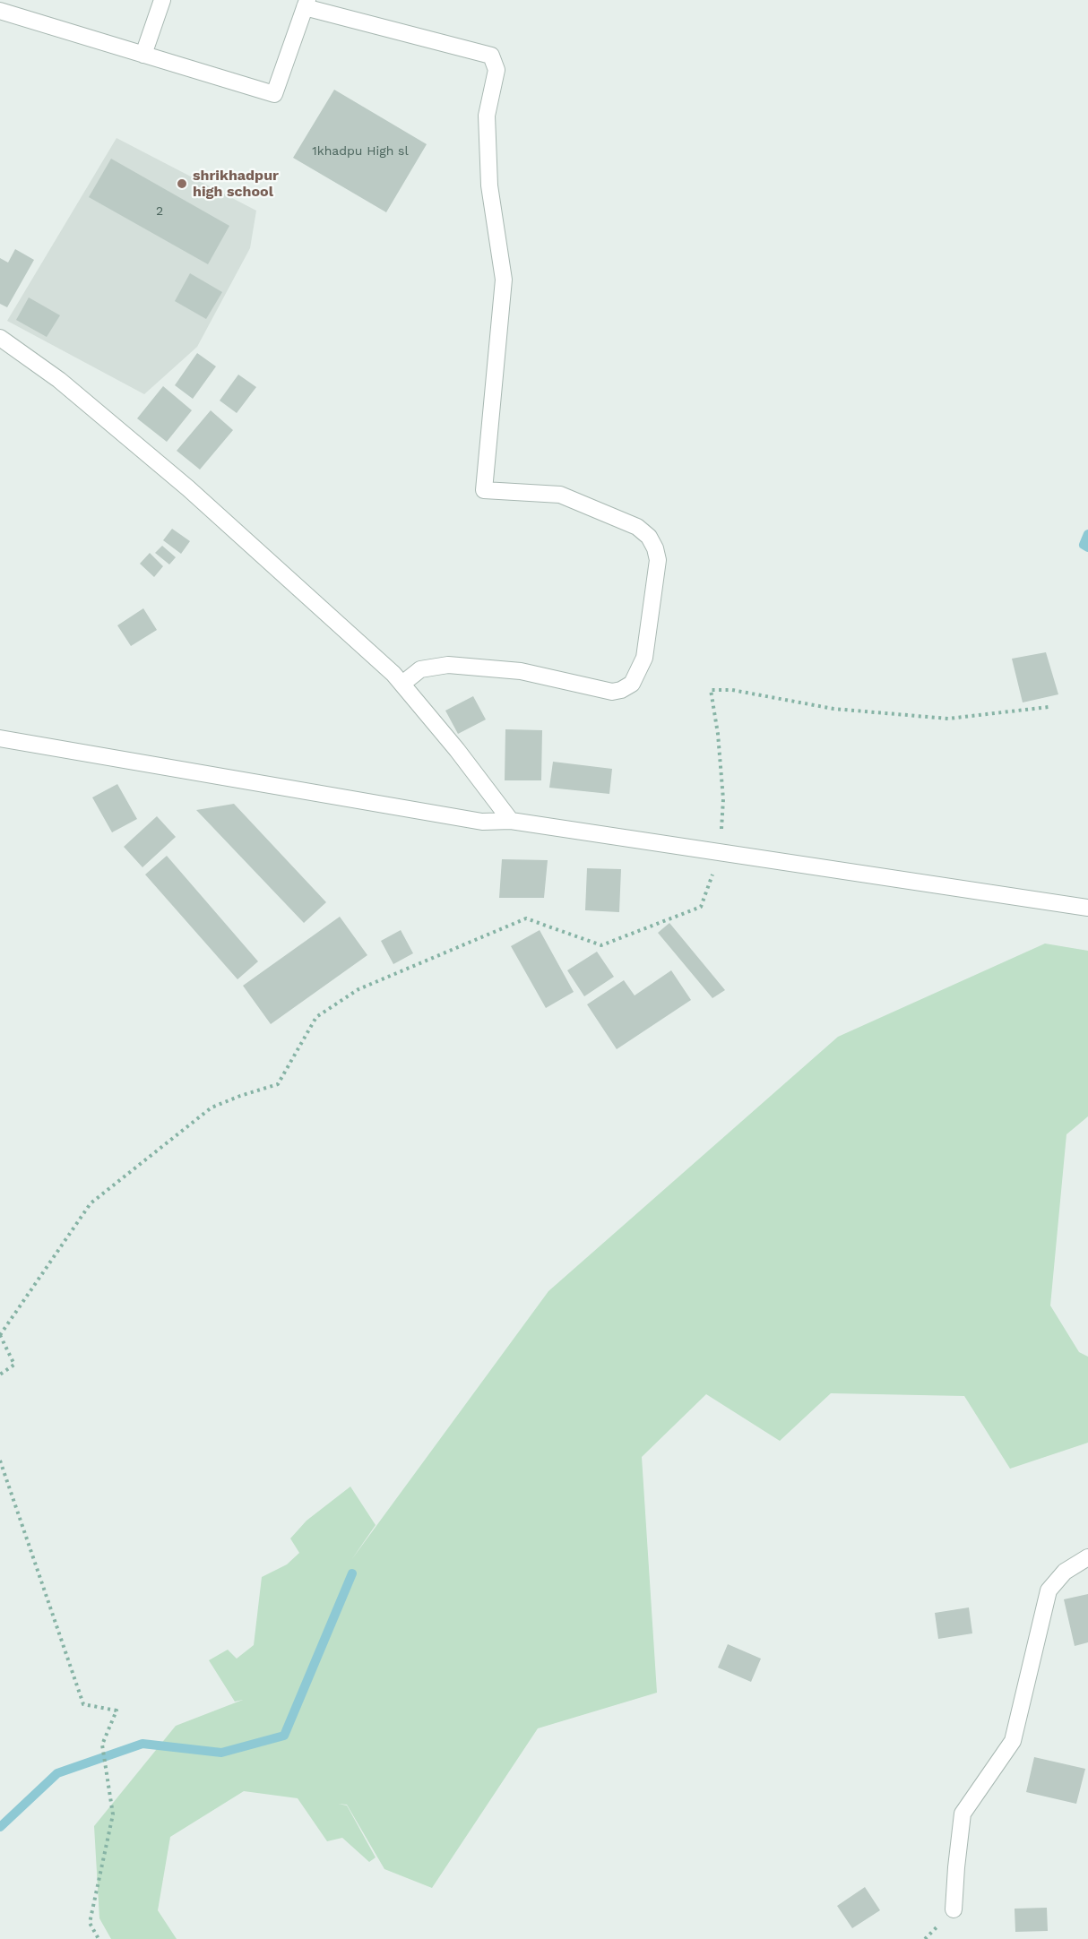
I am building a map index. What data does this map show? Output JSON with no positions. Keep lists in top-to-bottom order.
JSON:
{
  "places": ["shrikhadpur high school"],
  "house_numbers": ["1khadpu High sl", "2"]
}
